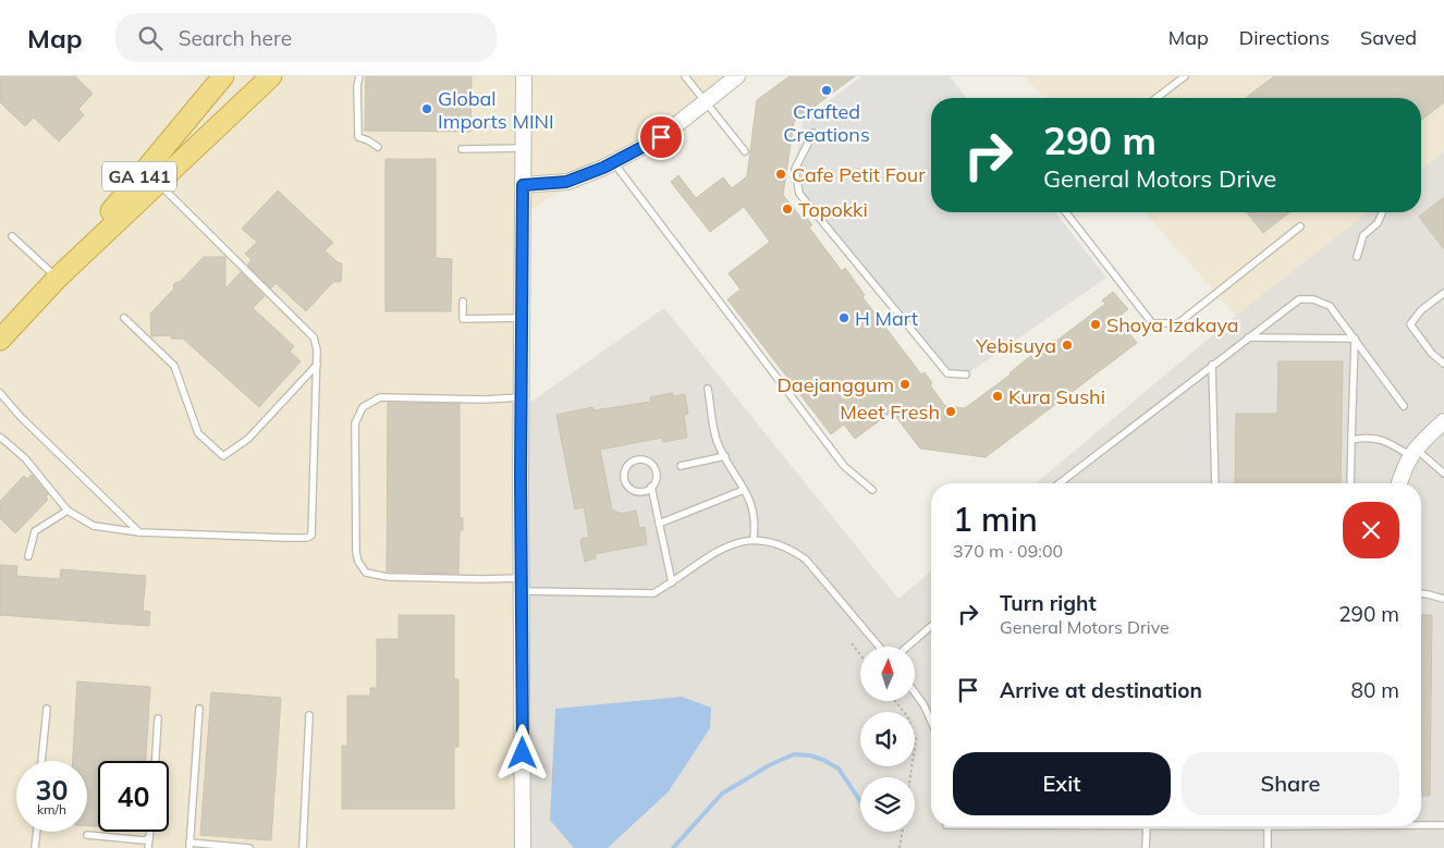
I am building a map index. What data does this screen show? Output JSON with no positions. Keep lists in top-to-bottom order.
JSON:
{
  "streets": {
    "highway": ["GA 141"]
  },
  "places": [
    "Crafted Creations",
    "Global Imports MINI",
    "Cafe Petit Four",
    "Topokki",
    "H Mart",
    "Shoya Izakaya",
    "Yebisuya",
    "Daejanggum",
    "Kura Sushi",
    "Meet Fresh"
  ],
  "north": "top",
  "page": {
    "header": "Map",
    "search": "Search here",
    "nav": ["Map", "Directions", "Saved"],
    "turn": ["290 m", "General Motors Drive"],
    "heading": ["1 min", "370 m · 09:00"],
    "list": [
      {
        "name": "Turn right",
        "note": "General Motors Drive",
        "value": "290 m"
      },
      {
        "name": "Arrive at destination",
        "value": "80 m"
      }
    ],
    "buttons": ["Exit", "Share"],
    "speed": "30 km/h",
    "limit": "40"
  }
}
